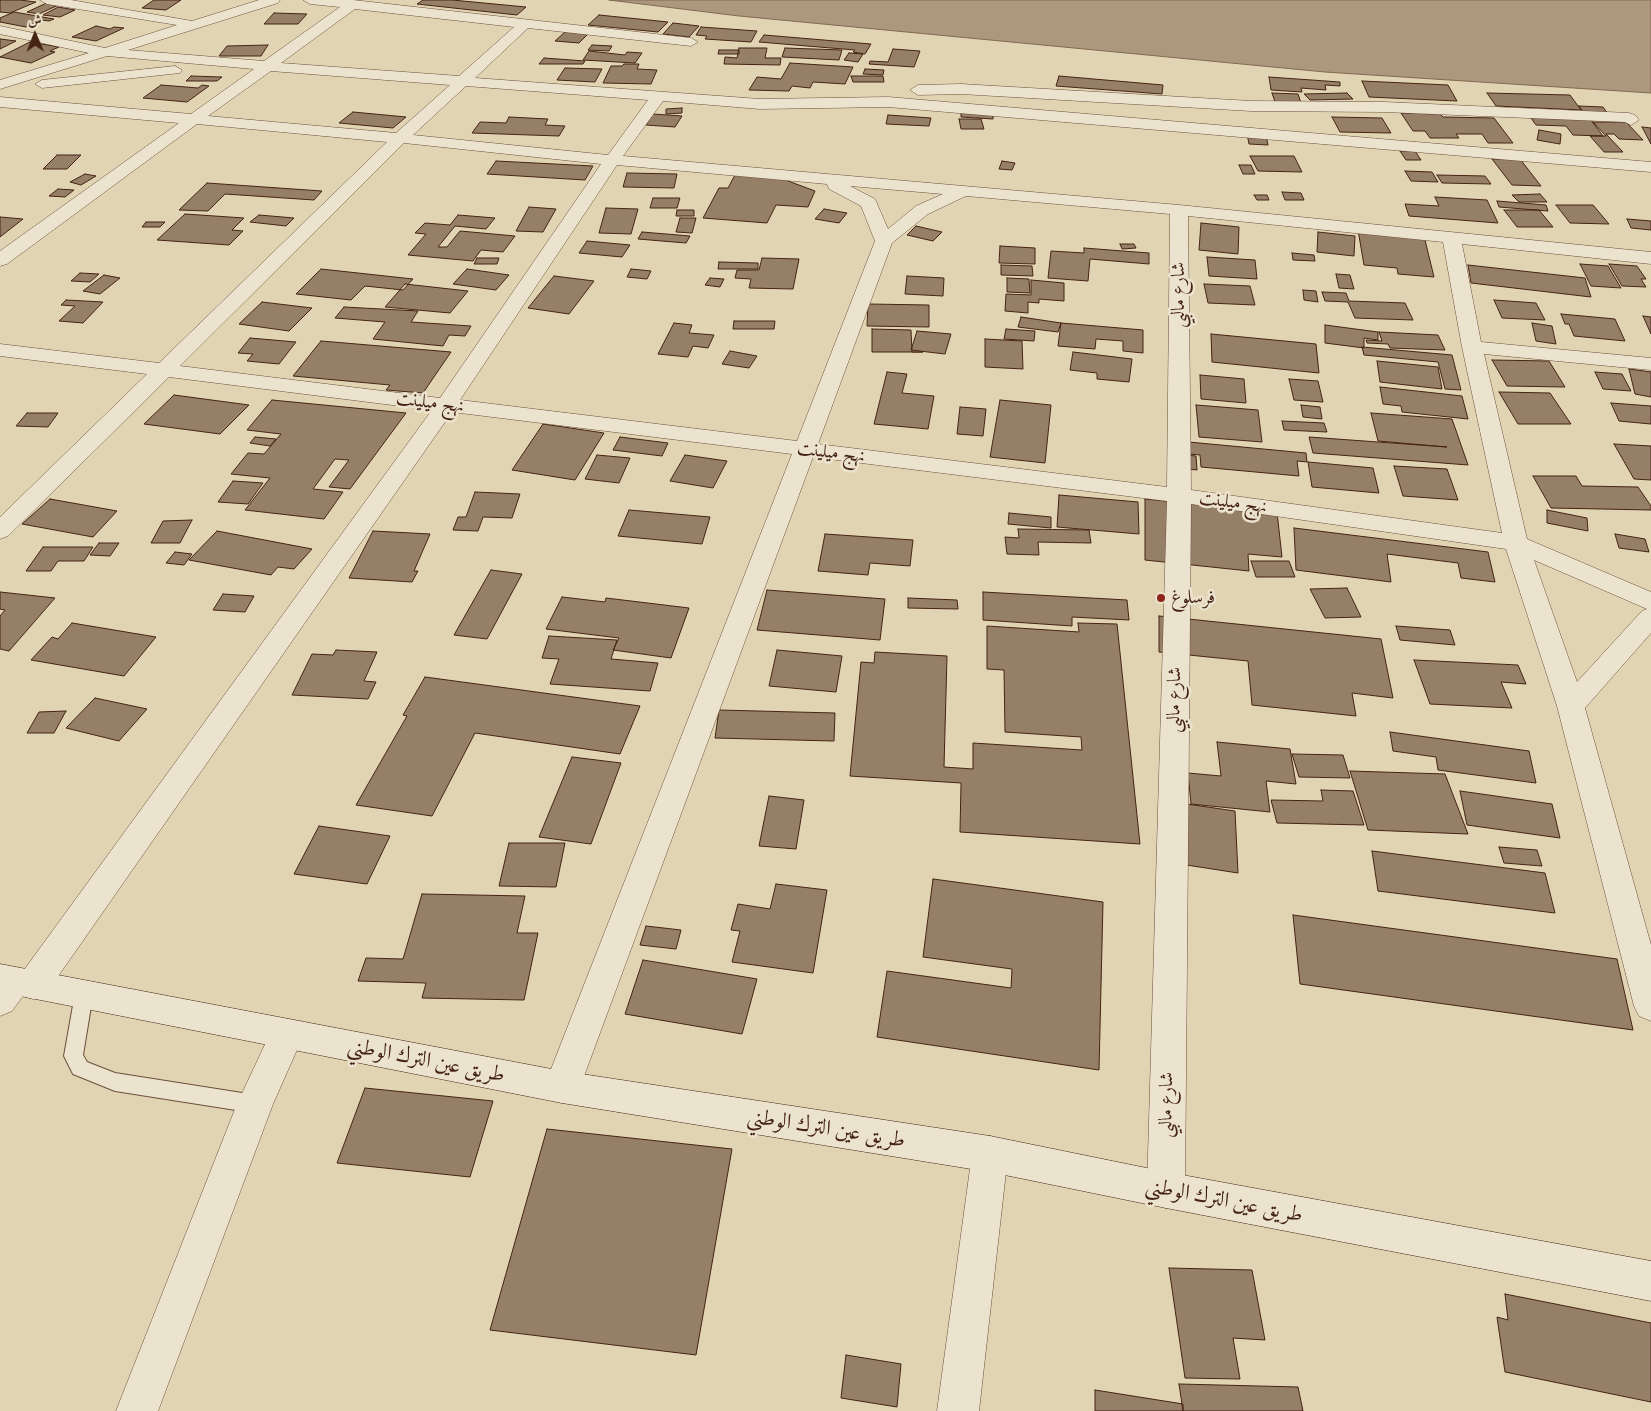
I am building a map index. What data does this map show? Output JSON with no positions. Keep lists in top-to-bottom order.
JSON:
{
  "streets": {
    "street": ["شارع مالبي", "نهج ميلينت", "طريق عين الترك الوطني"]
  },
  "crossings": [
    ["شارع مالبي", "نهج ميلينت"],
    ["شارع مالبي", "طريق عين الترك الوطني"]
  ],
  "places": ["فرسلوغ"],
  "north": "top"
}
